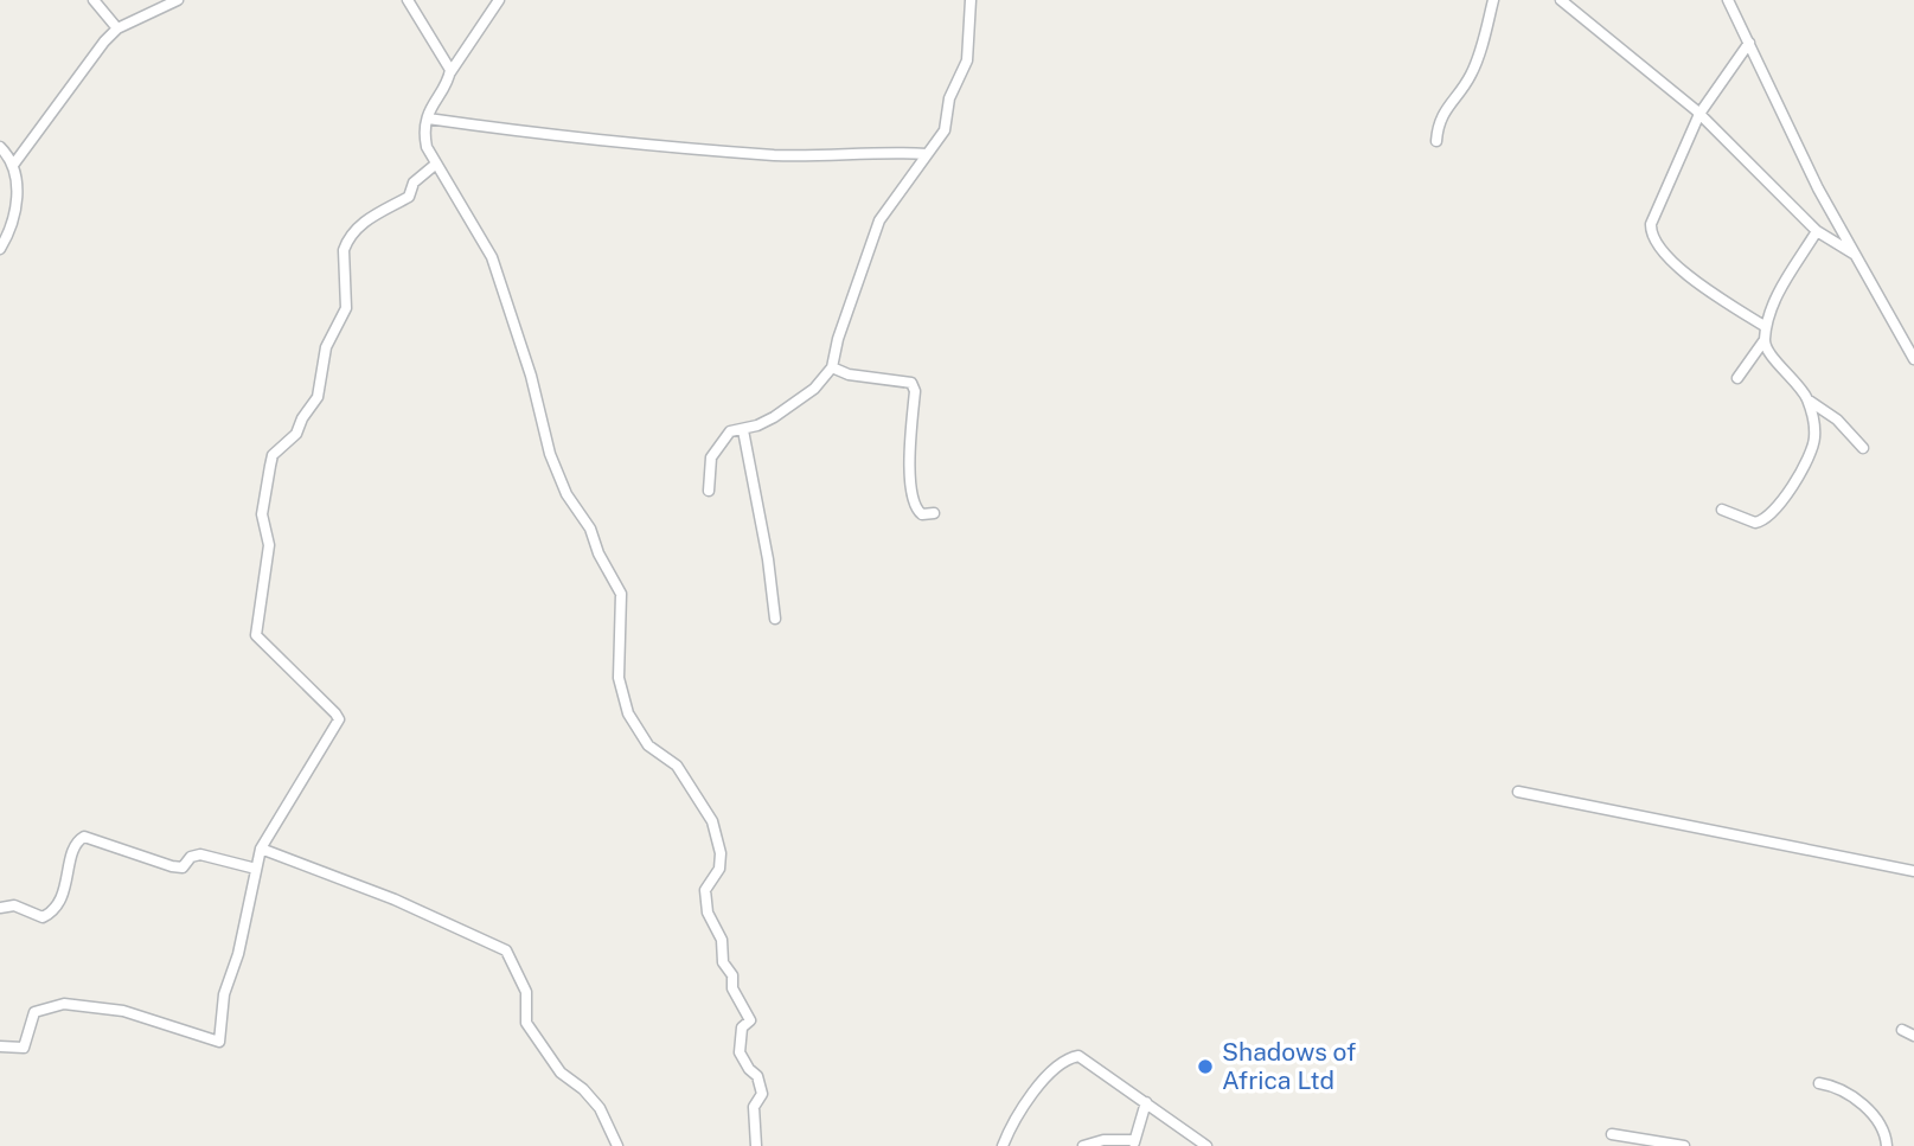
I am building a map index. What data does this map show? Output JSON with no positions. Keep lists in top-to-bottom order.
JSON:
{
  "places": ["Shadows of Africa Ltd"]
}
